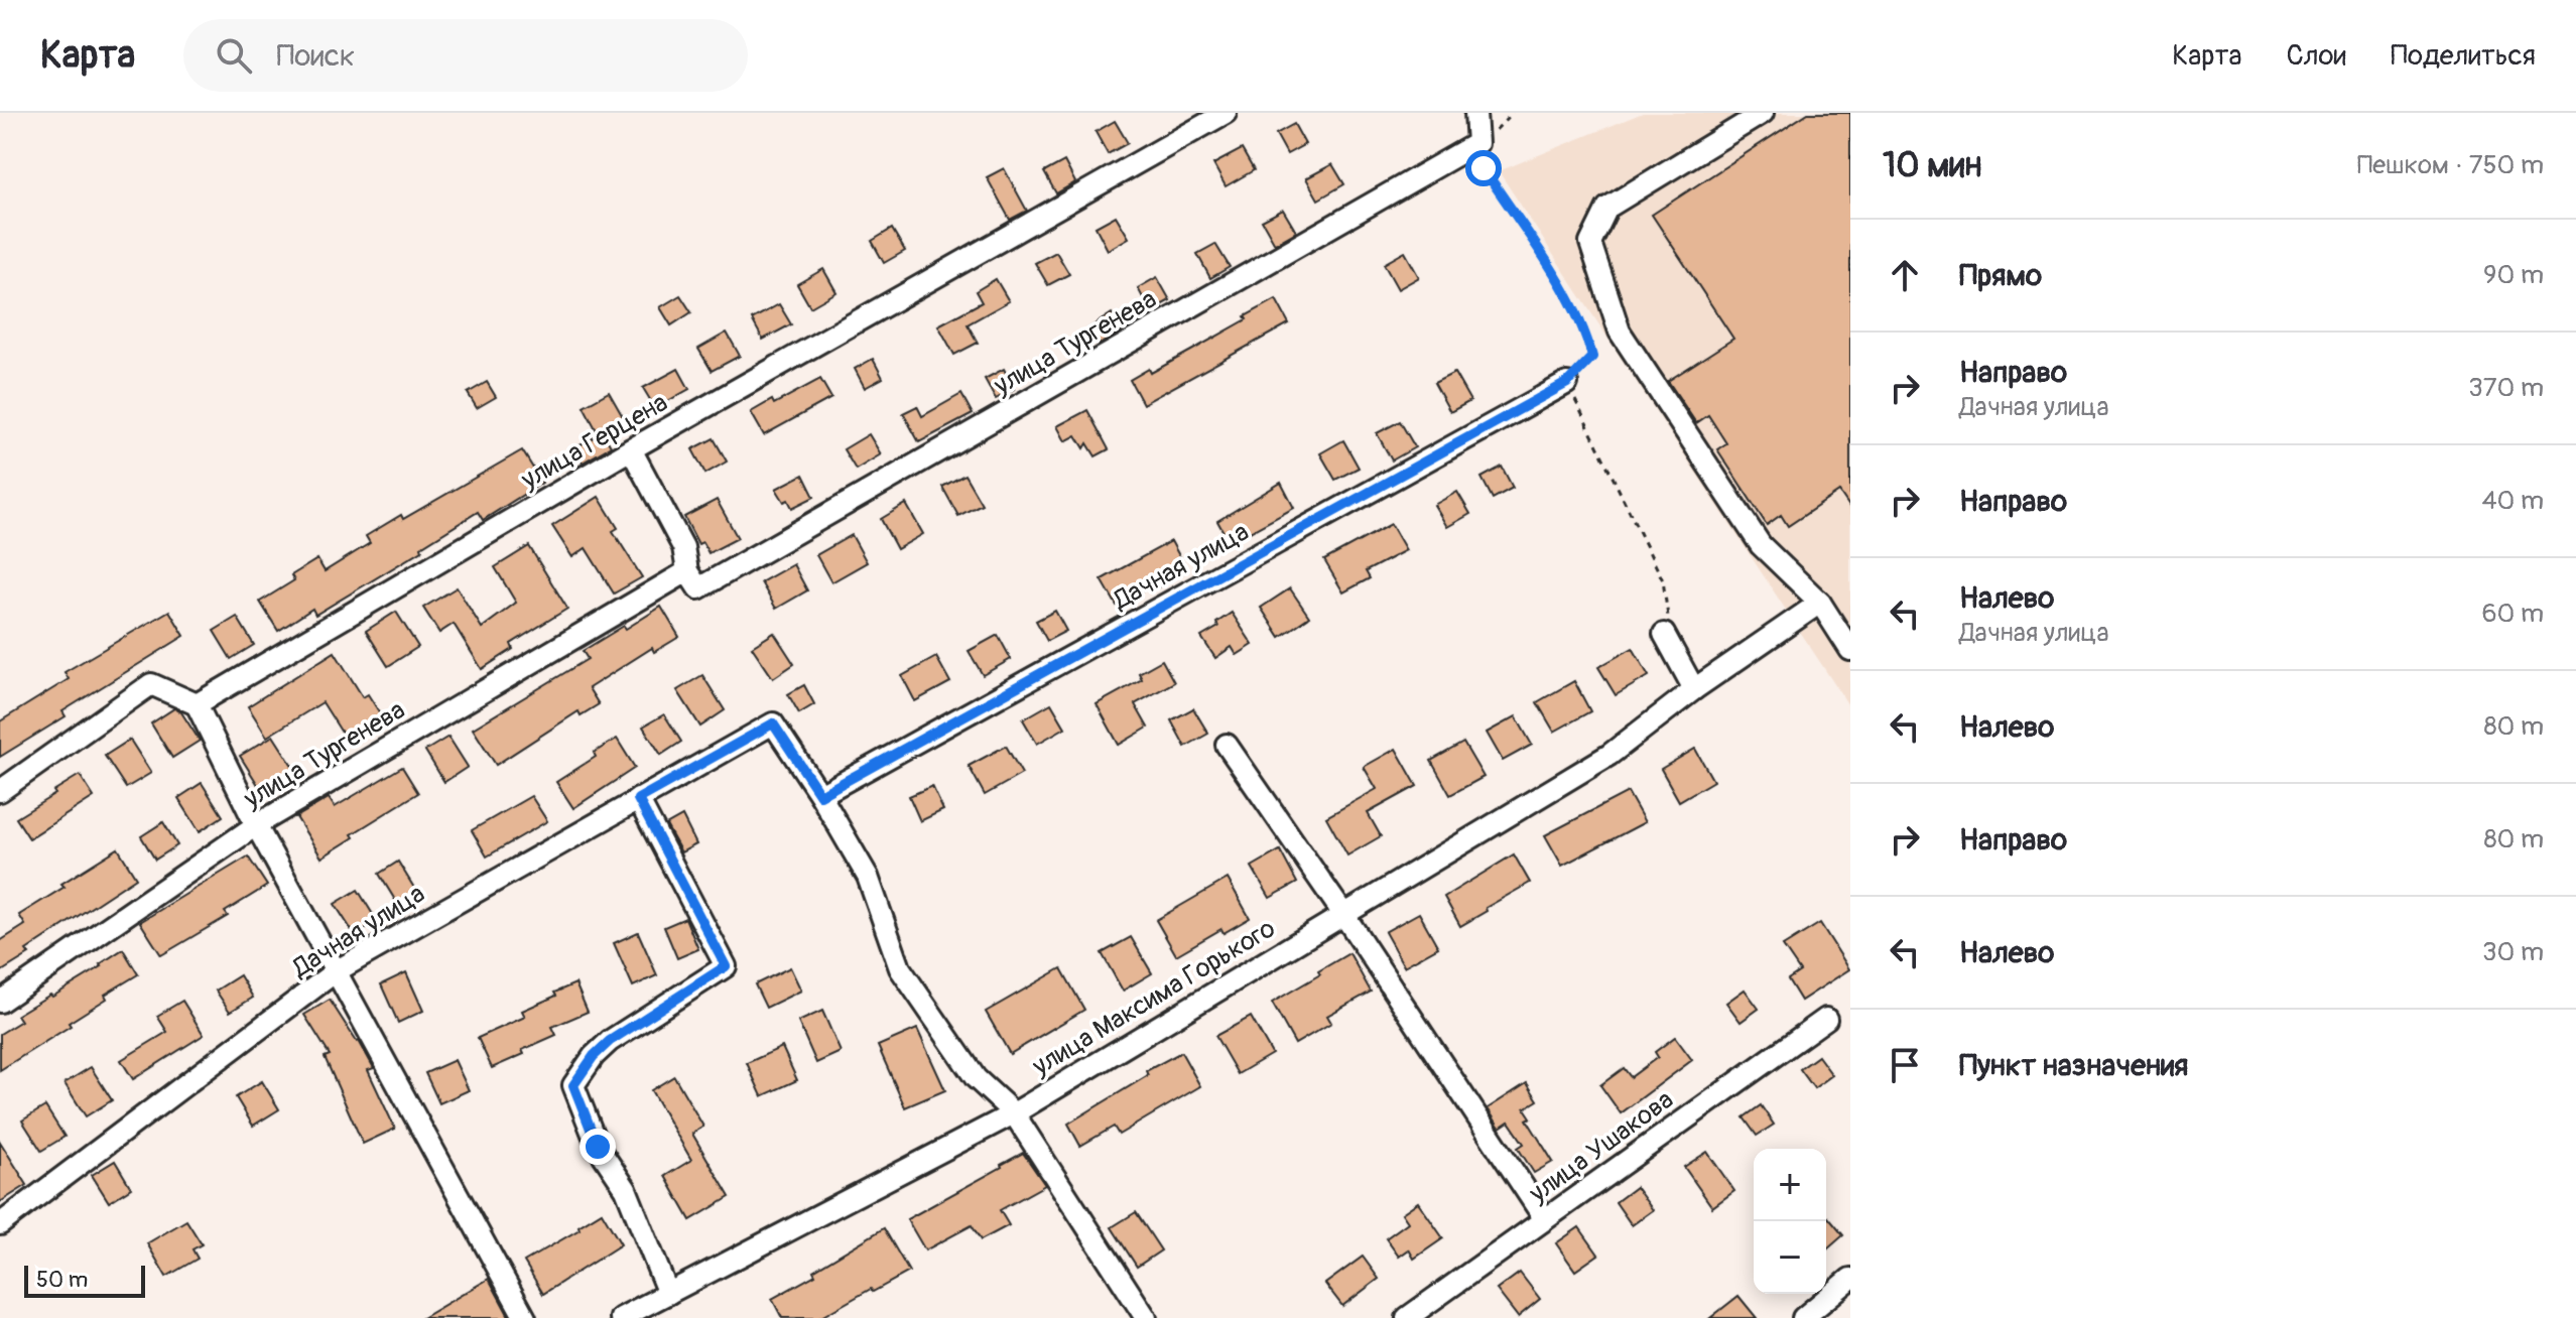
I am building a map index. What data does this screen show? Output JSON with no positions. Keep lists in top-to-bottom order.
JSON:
{
  "streets": {
    "street": [
      "улица Тургенева",
      "улица Герцена",
      "Дачная улица",
      "улица Максима Горького",
      "улица Ушакова"
    ]
  },
  "scale_bar": "50 m",
  "page": {
    "header": "Карта",
    "search": "Поиск",
    "nav": ["Карта", "Слои", "Поделиться"],
    "heading": ["10 мин", "Пешком · 750 m"],
    "list": [
      ["Прямо", "90 m"],
      ["Направо", "Дачная улица", "370 m"],
      ["Направо", "40 m"],
      ["Налево", "Дачная улица", "60 m"],
      ["Налево", "80 m"],
      ["Направо", "80 m"],
      ["Налево", "30 m"],
      "Пункт назначения"
    ],
    "map_buttons": ["+", "−"],
    "scale": "50 m"
  }
}
